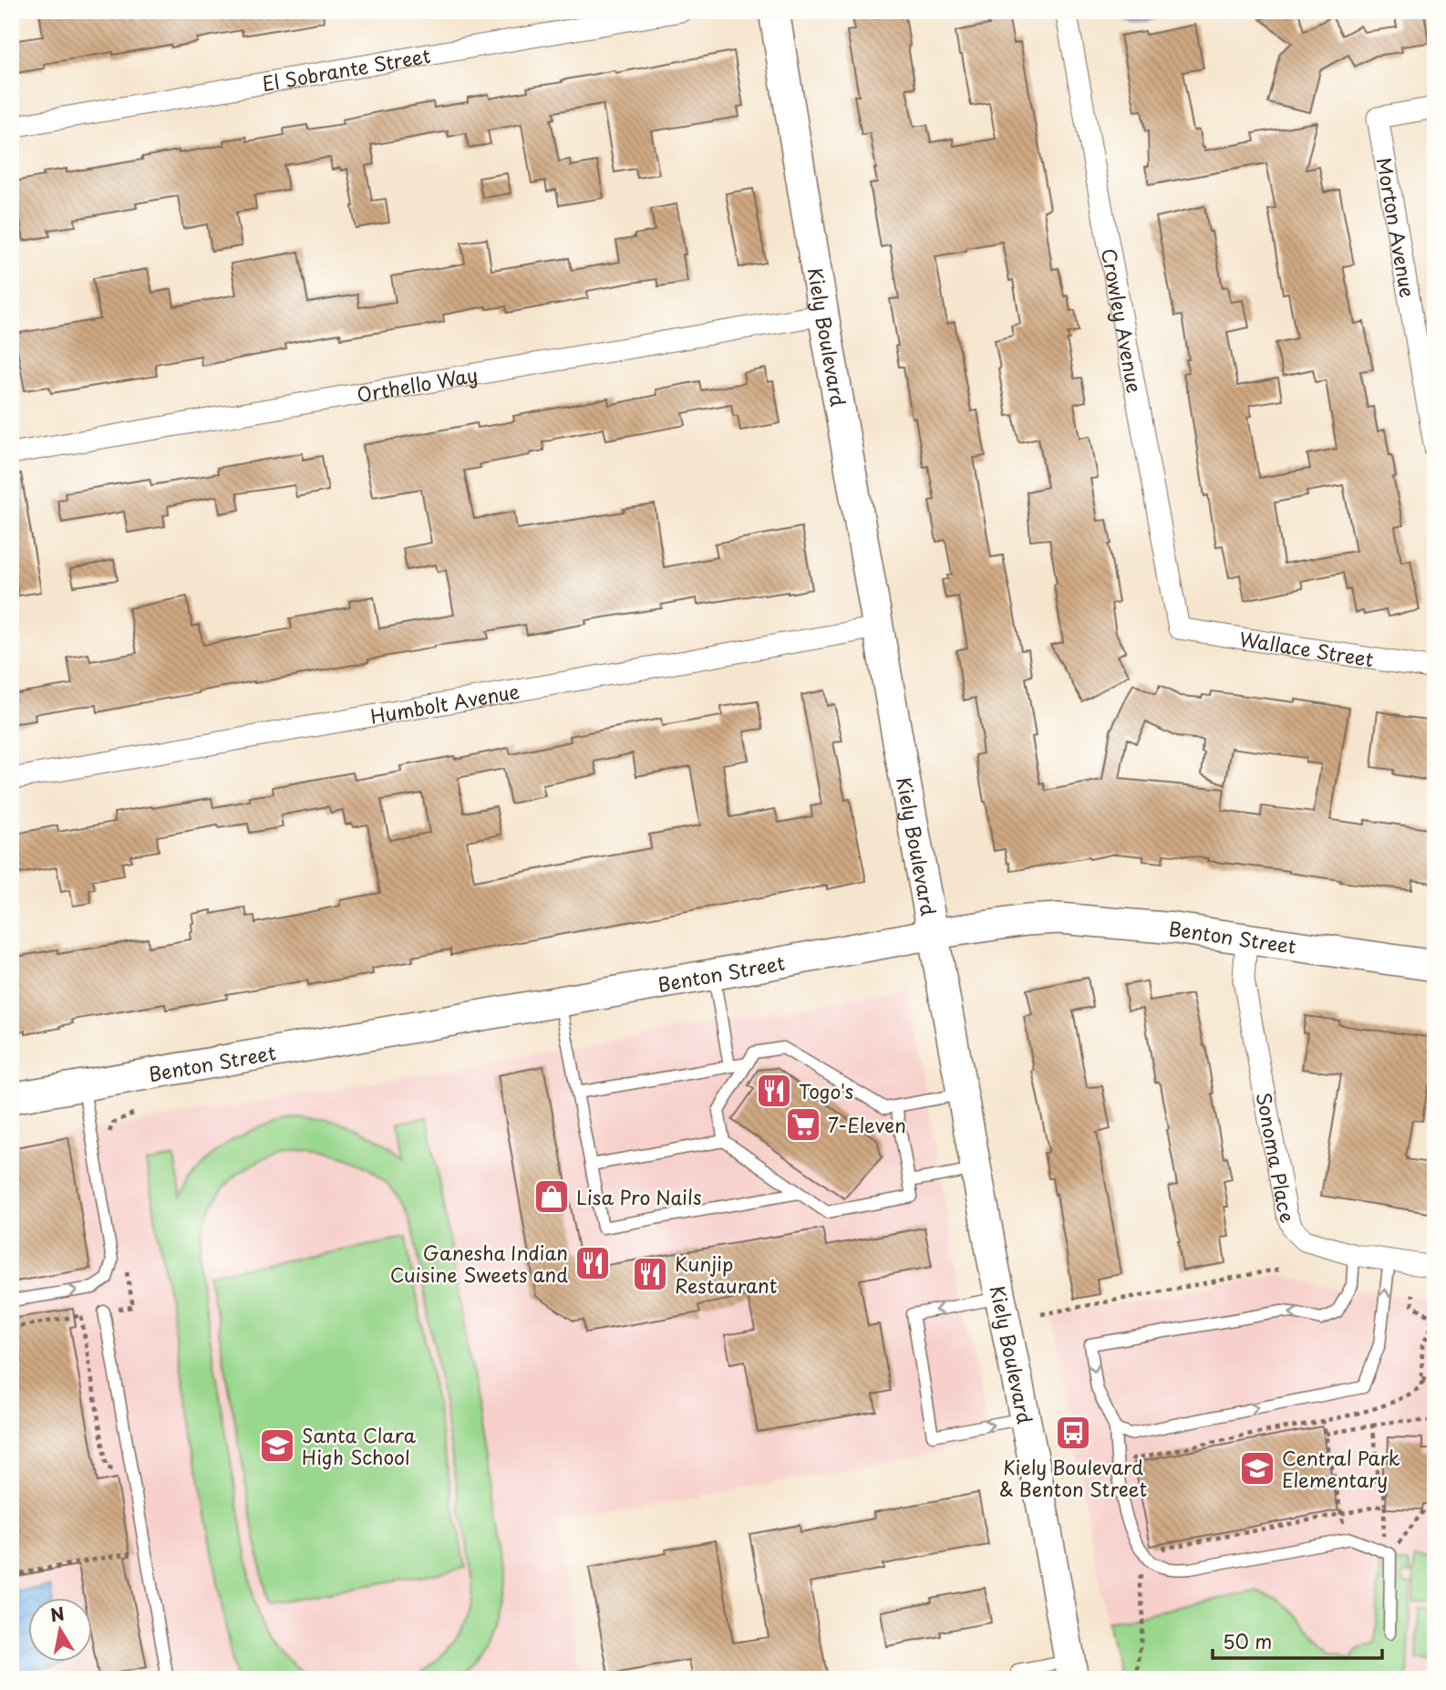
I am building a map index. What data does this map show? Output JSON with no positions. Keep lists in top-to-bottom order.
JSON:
{
  "streets": {
    "main road": ["Kiely Boulevard", "Benton Street"],
    "street": [
      "El Sobrante Street",
      "Morton Avenue",
      "Crowley Avenue",
      "Orthello Way",
      "Wallace Street",
      "Humbolt Avenue",
      "Sonoma Place"
    ]
  },
  "crossings": [
    ["Crowley Avenue", "Wallace Street"],
    ["Kiely Boulevard", "Orthello Way"],
    ["Kiely Boulevard", "Humbolt Avenue"],
    ["Kiely Boulevard", "Benton Street"],
    ["Benton Street", "Sonoma Place"]
  ],
  "places": {
    "restaurant": ["Togo's", "Ganesha Indian Cuisine Sweets and", "Kunjip Restaurant"],
    "supermarket": ["7-Eleven"],
    "shop": ["Lisa Pro Nails"],
    "bus stop": ["Kiely Boulevard & Benton Street"],
    "school or university": ["Santa Clara High School", "Central Park Elementary"]
  },
  "scale_bar": "50 m",
  "north": "top"
}
